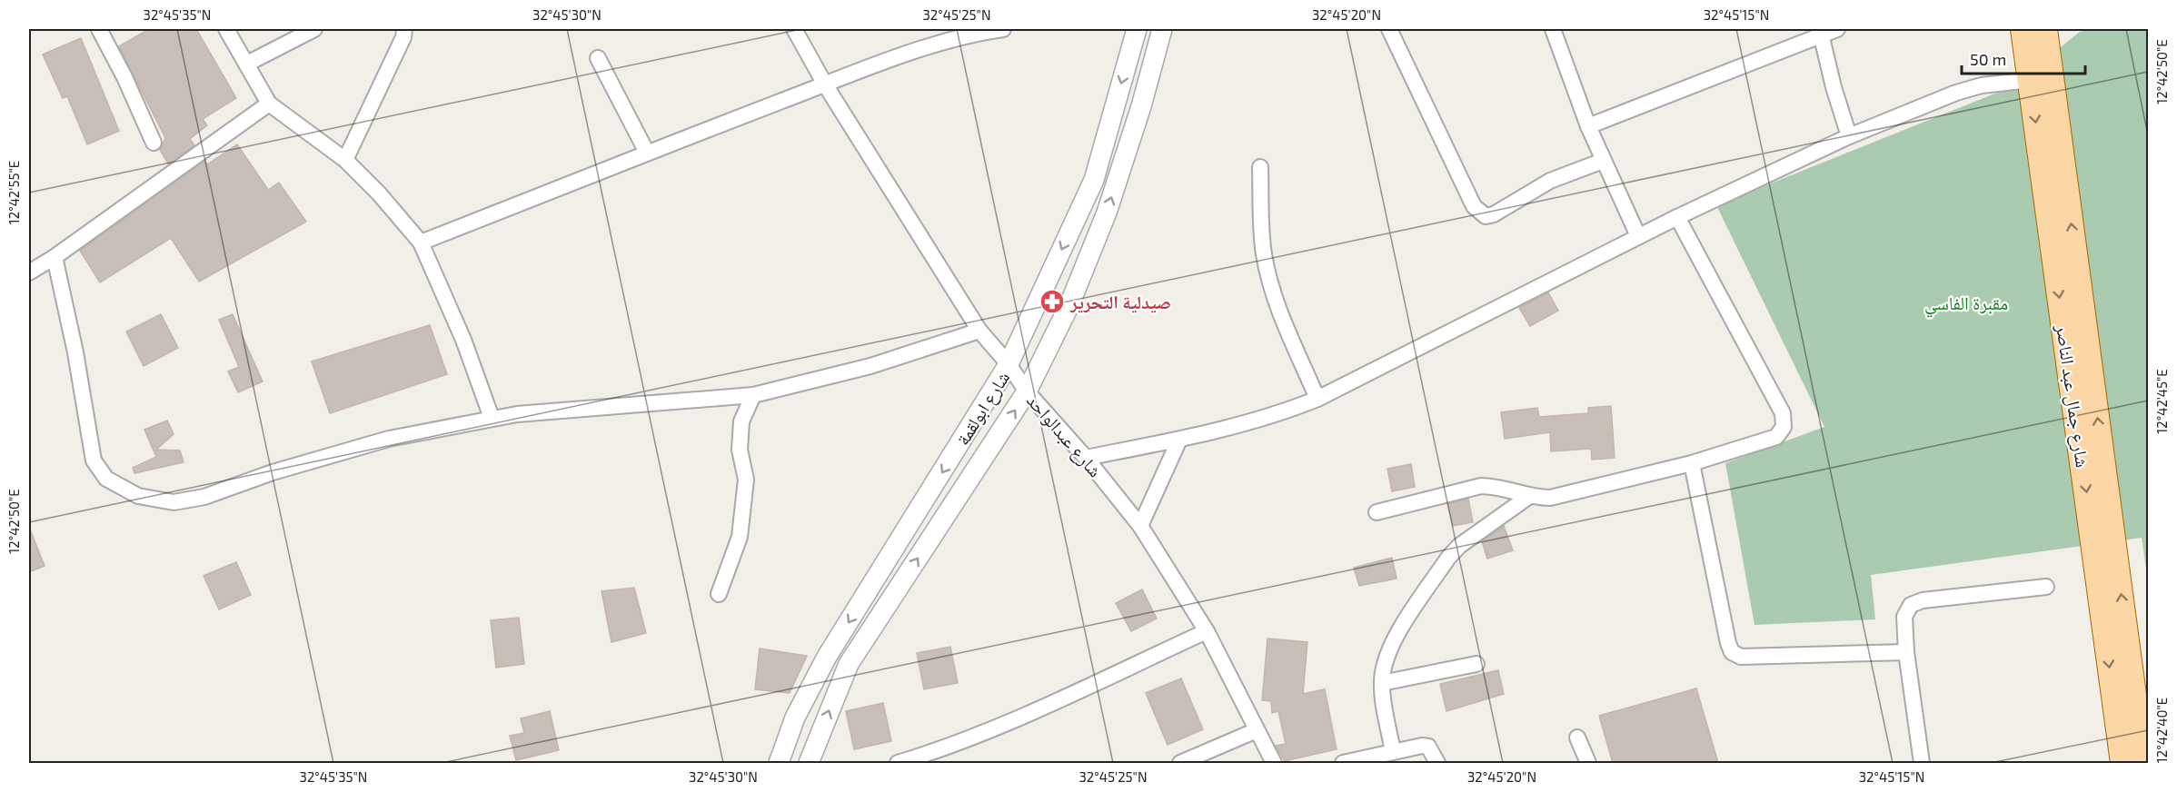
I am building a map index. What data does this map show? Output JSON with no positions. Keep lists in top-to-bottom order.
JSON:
{
  "streets": {
    "main road": ["شارع جمال عبد الناصر"],
    "street": ["شارع ابولقمة", "شارع عبدالواحد"]
  },
  "crossings": [
    ["شارع ابولقمة", "شارع عبدالواحد"]
  ],
  "parks": ["مقبرة الفاسي"],
  "places": {
    "pharmacy": ["صيدلية التحرير"]
  },
  "scale_bar": "50 m",
  "coordinates": [
    "32°45'35\"N",
    "32°45'30\"N",
    "32°45'25\"N",
    "32°45'20\"N",
    "32°45'15\"N",
    "12°42'50\"E",
    "12°42'55\"E",
    "12°42'45\"E",
    "12°42'40\"E"
  ]
}
